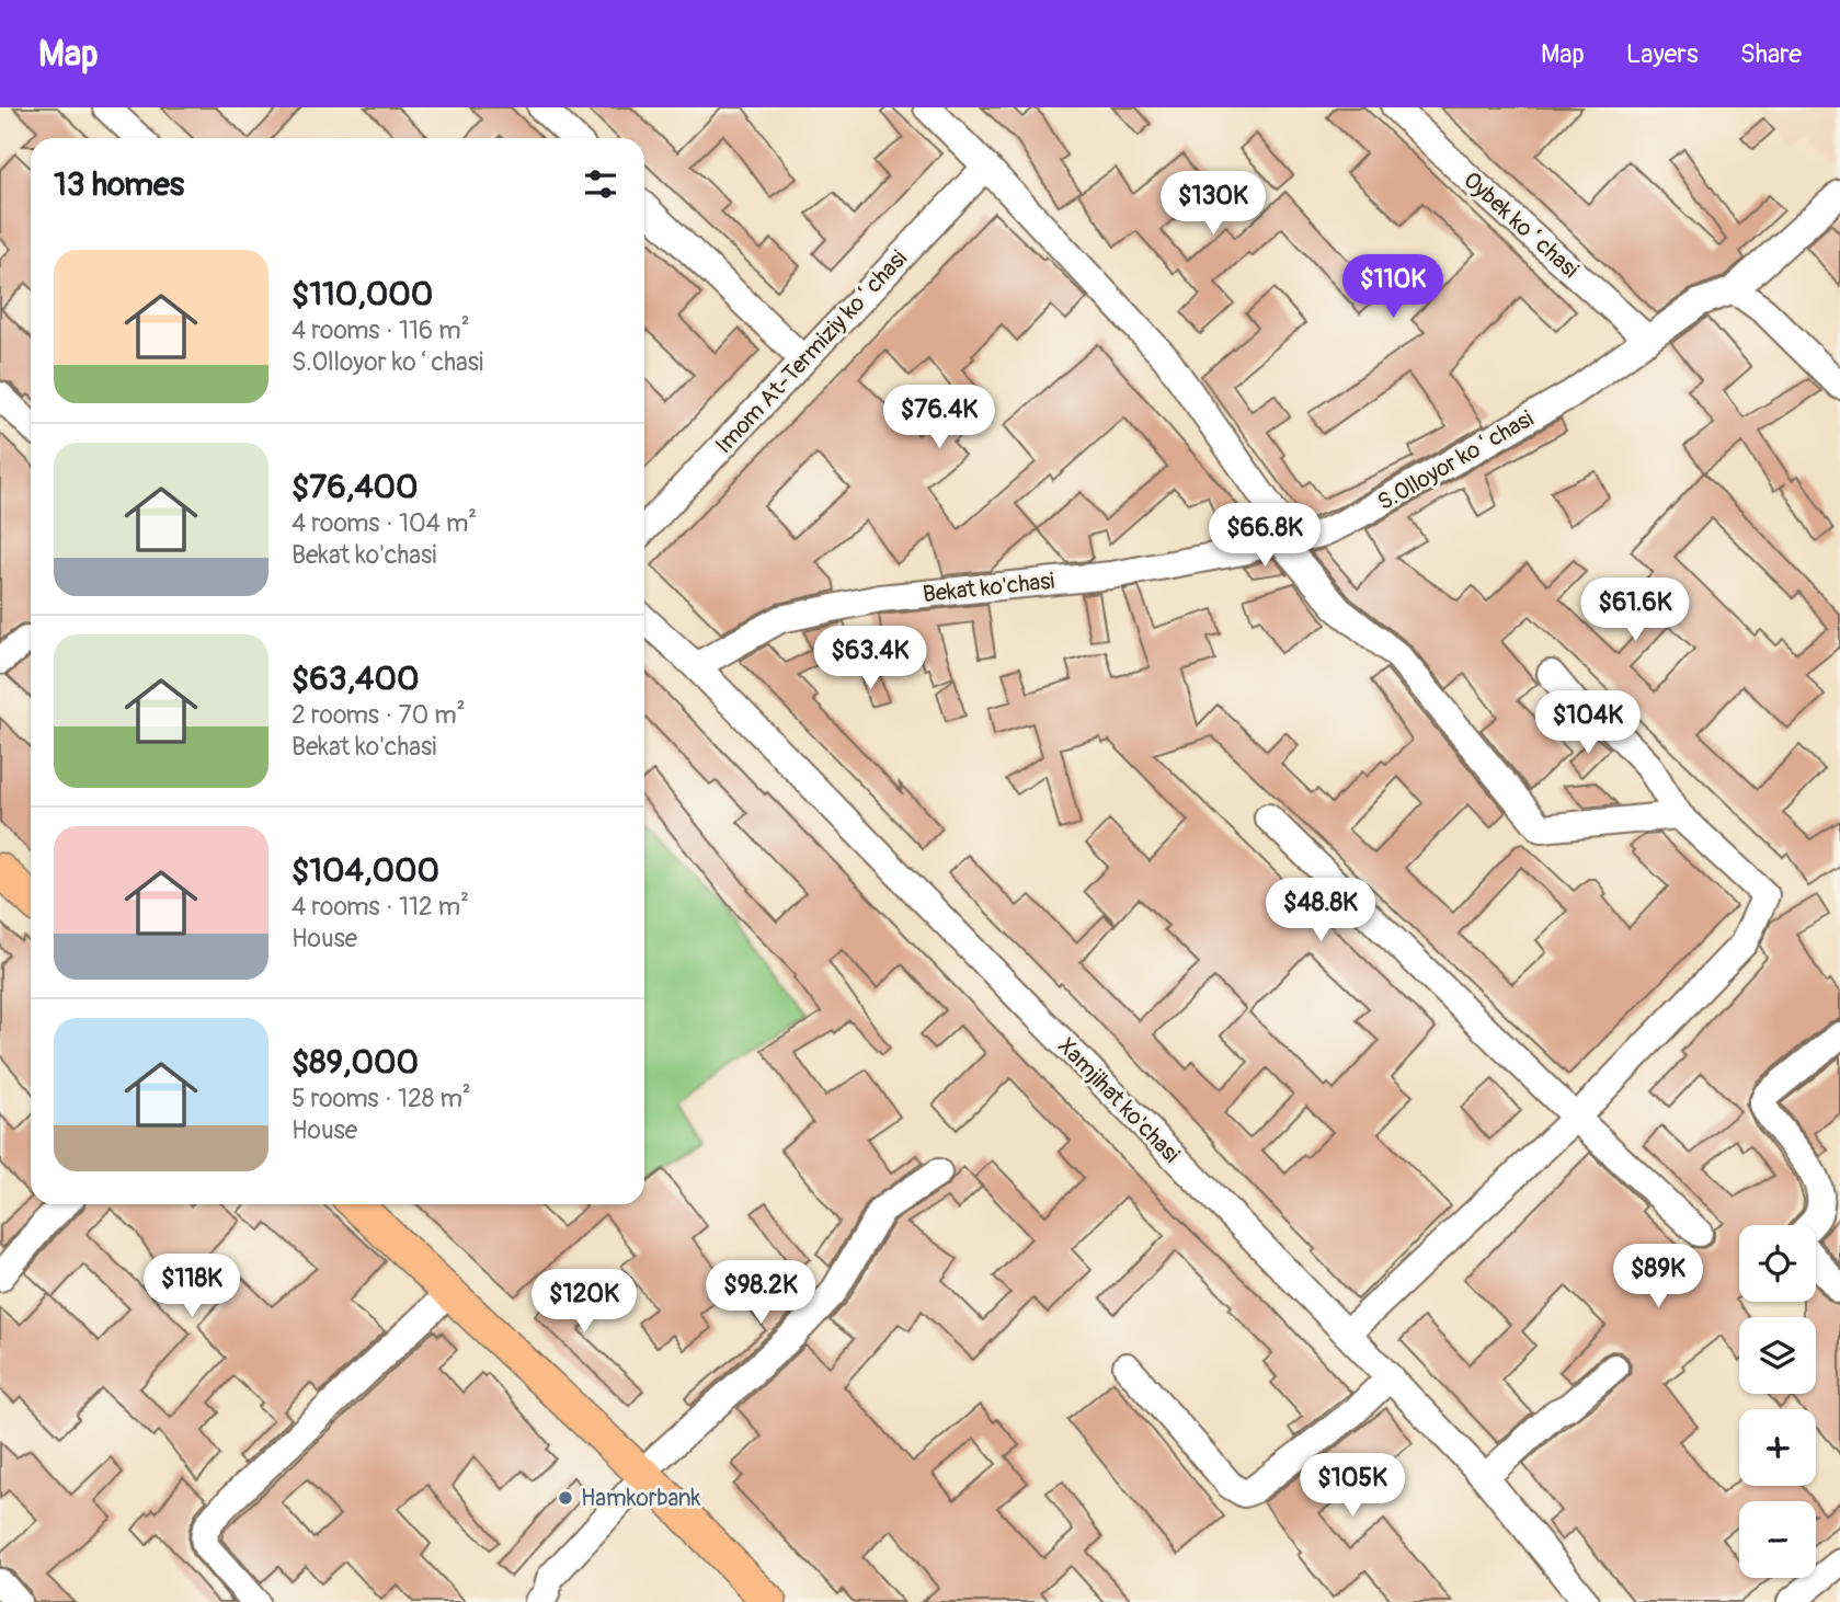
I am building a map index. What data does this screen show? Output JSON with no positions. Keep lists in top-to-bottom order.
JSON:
{
  "streets": {
    "street": [
      "Oybek koʻchasi",
      "Imom At-Termiziy koʻchasi",
      "S.Olloyor koʻchasi",
      "Bekat ko'chasi",
      "Xamjihat ko'chasi"
    ]
  },
  "crossings": [
    ["Oybek koʻchasi", "S.Olloyor koʻchasi"],
    ["S.Olloyor koʻchasi", "Bekat ko'chasi"],
    ["Bekat ko'chasi", "Xamjihat ko'chasi"]
  ],
  "places": ["Hamkorbank"],
  "page": {
    "header": "Map",
    "nav": ["Map", "Layers", "Share"],
    "heading": "13 homes",
    "price": [
      "$130K",
      "$110K",
      "$76.4K",
      "$66.8K",
      "$61.6K",
      "$63.4K",
      "$104K",
      "$48.8K",
      "$89K",
      "$118K",
      "$98.2K",
      "$120K",
      "$105K"
    ],
    "list": [
      {
        "name": "$110,000",
        "note": "4 rooms · 116 m² · S.Olloyor koʻchasi"
      },
      {
        "name": "$76,400",
        "note": "4 rooms · 104 m² · Bekat ko'chasi"
      },
      {
        "name": "$63,400",
        "note": "2 rooms · 70 m² · Bekat ko'chasi"
      },
      {
        "name": "$104,000",
        "note": "4 rooms · 112 m² · House"
      },
      {
        "name": "$89,000",
        "note": "5 rooms · 128 m² · House"
      }
    ],
    "map_buttons": ["+", "−"]
  }
}
